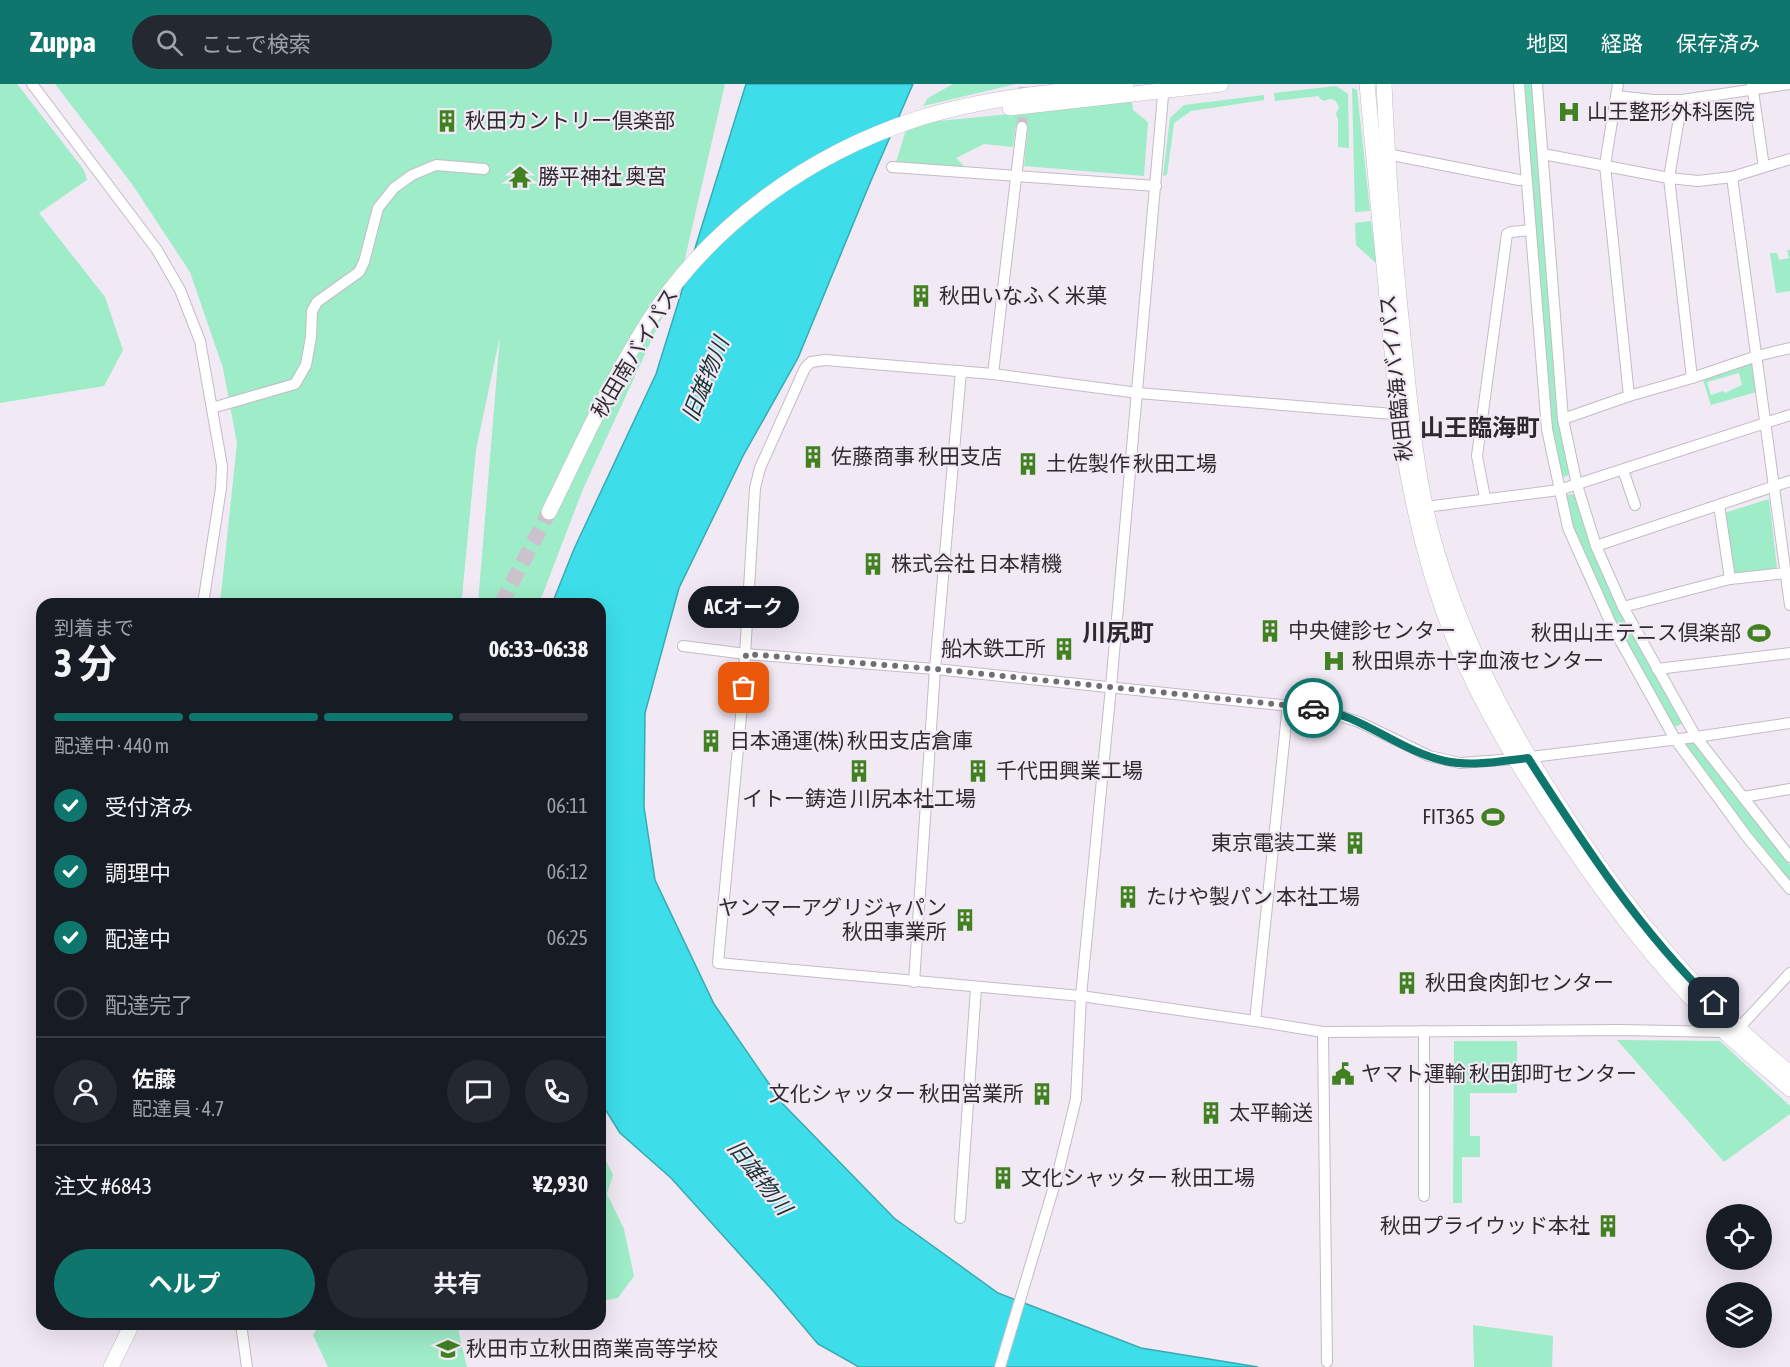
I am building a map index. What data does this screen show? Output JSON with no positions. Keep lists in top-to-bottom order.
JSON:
{
  "streets": {
    "highway": ["秋田南バイパス", "秋田臨海バイパス"]
  },
  "districts": ["山王臨海町", "川尻町"],
  "water": ["旧雄物川"],
  "places": {
    "hospital": ["山王整形外科医院", "秋田県赤十字血液センター"],
    "building": [
      "秋田カントリー倶楽部",
      "秋田いなふく米菓",
      "佐藤商事 秋田支店",
      "土佐製作 秋田工場",
      "株式会社 日本精機",
      "中央健診センター",
      "船木鉄工所",
      "日本通運(株) 秋田支店倉庫",
      "イトー鋳造 川尻本社工場",
      "千代田興業工場",
      "東京電装工業",
      "たけや製パン 本社工場",
      "ヤンマーアグリジャパン 秋田事業所",
      "秋田食肉卸センター",
      "文化シャッター 秋田営業所",
      "太平輸送",
      "文化シャッター 秋田工場",
      "秋田プライウッド本社"
    ],
    "temple": ["勝平神社 奥宮"],
    "sports": ["秋田山王テニス倶楽部", "FIT365"],
    "other": ["ACオーク"],
    "public building": ["ヤマト運輸 秋田卸町センター"],
    "school or university": ["秋田市立秋田商業高等学校"]
  },
  "page": {
    "header": "Zuppa",
    "search": "ここで検索",
    "nav": ["地図", "経路", "保存済み"],
    "bubble": "ACオーク",
    "heading": ["3 分", "到着まで", "06:33–06:38"],
    "panel": [
      "佐藤",
      "配達員 · 4.7",
      "注文 #6843",
      "¥2,930"
    ],
    "bar": "配達中 · 440 m",
    "list": [
      ["受付済み", "06:11"],
      ["調理中", "06:12"],
      ["配達中", "06:25"],
      "配達完了"
    ],
    "buttons": ["ヘルプ", "共有"]
  }
}
